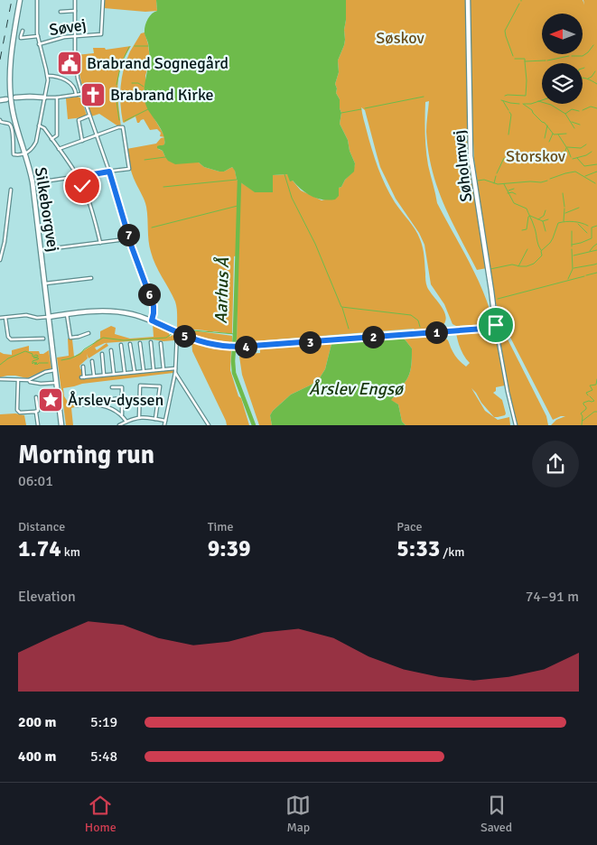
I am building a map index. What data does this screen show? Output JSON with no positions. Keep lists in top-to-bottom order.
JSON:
{
  "streets": {
    "street": ["Søvej", "Søholmvej", "Silkeborgvej"]
  },
  "water": ["Aarhus Å", "Årslev Engsø"],
  "parks": ["Søskov", "Storskov"],
  "places": {
    "public building": ["Brabrand Sognegård"],
    "church": ["Brabrand Kirke"],
    "place": ["Årslev-dyssen"]
  },
  "north": "left",
  "page": {
    "pins": [
      "7",
      "6",
      "1",
      "5",
      "2",
      "3",
      "4"
    ],
    "heading": ["Morning run", "06:01"],
    "stats": [
      ["Distance", "1.74 km"],
      ["Time", "9:39"],
      ["Pace", "5:33 /km"]
    ],
    "chart": ["Elevation", "74–91 m"],
    "list": [
      {
        "name": "200 m",
        "note": "5:19"
      },
      {
        "name": "400 m",
        "note": "5:48"
      }
    ],
    "tabs": ["Home", "Map", "Saved"]
  }
}
